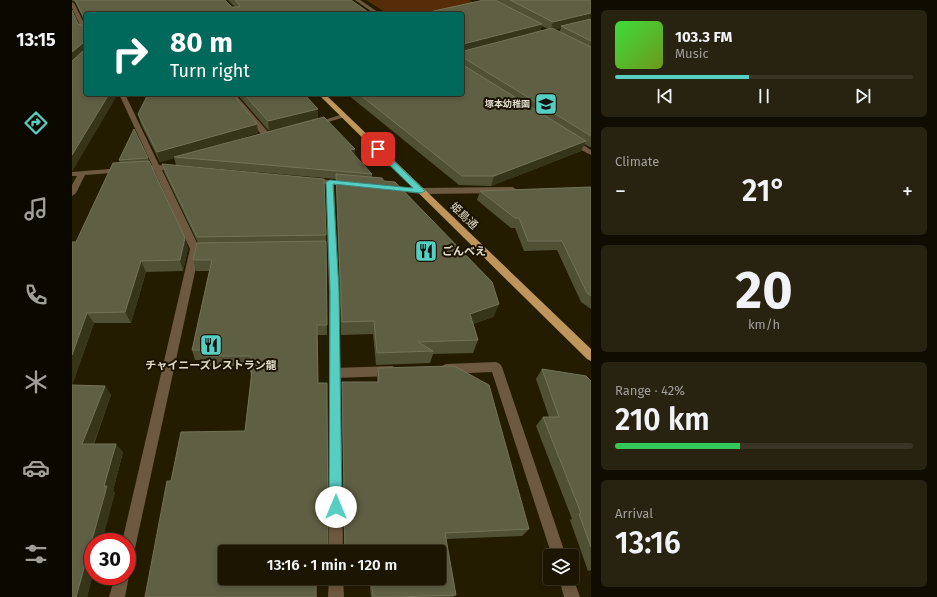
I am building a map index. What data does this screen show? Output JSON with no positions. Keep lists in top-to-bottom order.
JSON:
{
  "streets": {
    "main road": ["姫島通"]
  },
  "places": {
    "school or university": ["塚本幼稚園"],
    "restaurant": ["ごんべえ", "チャイニーズレストラン龍"]
  },
  "page": {
    "tabs": "13:15",
    "turn": ["80 m", "Turn right"],
    "song": ["103.3 FM", "Music"],
    "tile": [
      "Climate",
      ["20", "km/h"],
      ["Range · 42%", "210 km"],
      ["Arrival", "13:16"]
    ],
    "heat": ["−", "21°", "+"],
    "limit": "30",
    "trip": "13:16 · 1 min · 120 m"
  }
}
